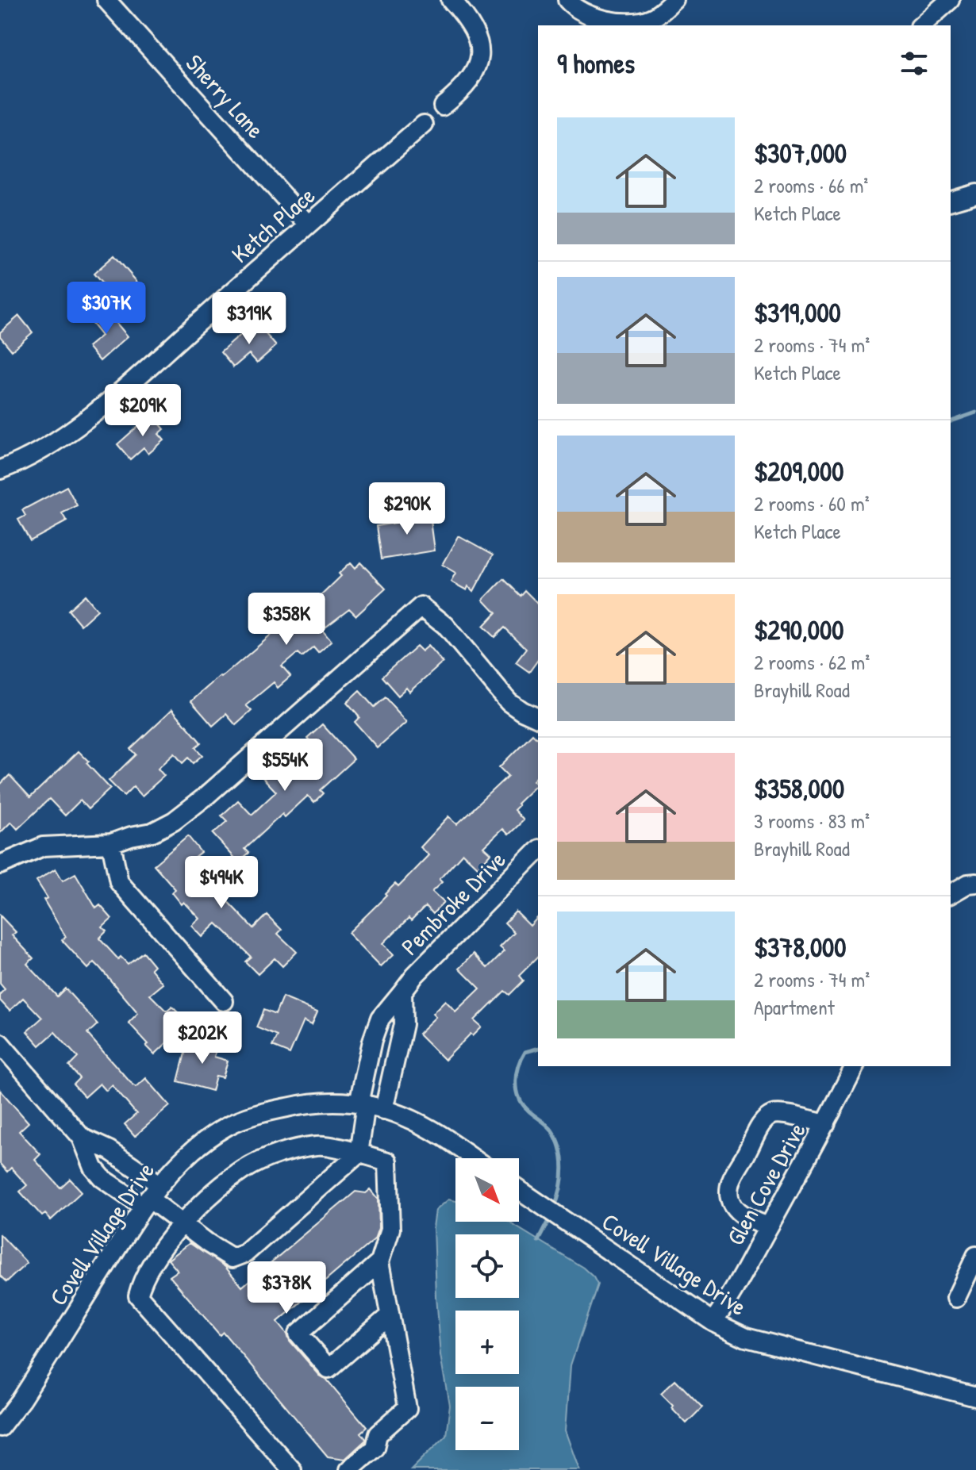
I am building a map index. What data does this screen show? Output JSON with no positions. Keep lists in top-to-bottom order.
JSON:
{
  "streets": {
    "street": [
      "Sherry Lane",
      "Ketch Place",
      "Pembroke Drive",
      "Glen Cove Drive",
      "Covell Village Drive"
    ]
  },
  "crossings": [
    ["Sherry Lane", "Ketch Place"],
    ["Pembroke Drive", "Covell Village Drive"],
    ["Glen Cove Drive", "Covell Village Drive"]
  ],
  "north": "bottom right",
  "page": {
    "heading": "9 homes",
    "list": [
      {
        "name": "$307,000",
        "note": "2 rooms · 66 m² · Ketch Place"
      },
      {
        "name": "$319,000",
        "note": "2 rooms · 74 m² · Ketch Place"
      },
      {
        "name": "$209,000",
        "note": "2 rooms · 60 m² · Ketch Place"
      },
      {
        "name": "$290,000",
        "note": "2 rooms · 62 m² · Brayhill Road"
      },
      {
        "name": "$358,000",
        "note": "3 rooms · 83 m² · Brayhill Road"
      },
      {
        "name": "$378,000",
        "note": "2 rooms · 74 m² · Apartment"
      }
    ],
    "price": [
      "$307K",
      "$319K",
      "$209K",
      "$290K",
      "$358K",
      "$554K",
      "$494K",
      "$202K",
      "$378K"
    ],
    "map_buttons": ["+", "−"]
  }
}
